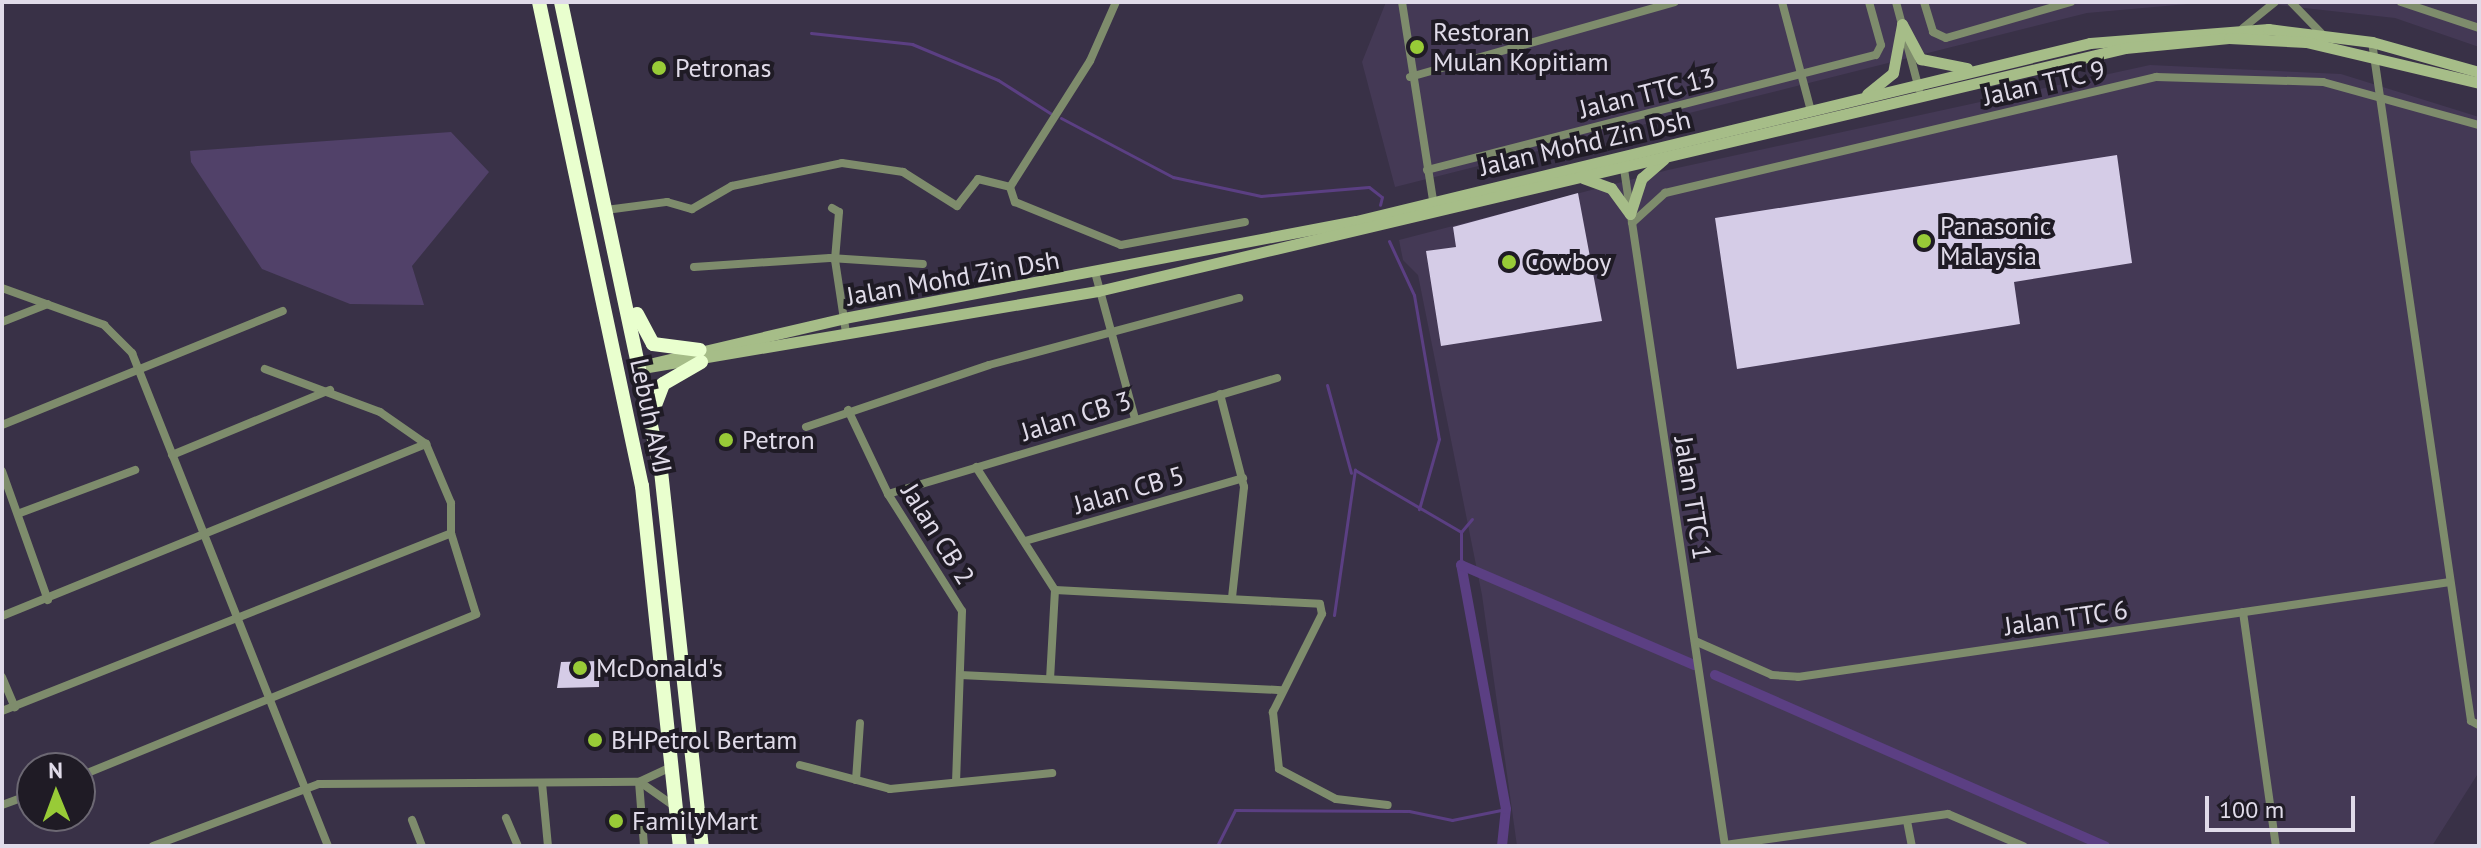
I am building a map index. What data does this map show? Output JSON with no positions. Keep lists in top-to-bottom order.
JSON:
{
  "streets": {
    "highway": ["Lebuh AMJ"],
    "main road": ["Jalan Mohd Zin Dsh"],
    "street": [
      "Jalan TTC 9",
      "Jalan TTC 13",
      "Jalan CB 3",
      "Jalan CB 5",
      "Jalan TTC 1",
      "Jalan CB 2",
      "Jalan TTC 6"
    ]
  },
  "crossings": [
    ["Jalan TTC 9", "Jalan TTC 1"],
    ["Jalan Mohd Zin Dsh", "Jalan TTC 1"],
    ["Jalan CB 3", "Jalan CB 2"],
    ["Jalan TTC 1", "Jalan TTC 6"]
  ],
  "places": [
    "Restoran Mulan Kopitiam",
    "Petronas",
    "Panasonic Malaysia",
    "Cowboy",
    "Petron",
    "McDonald's",
    "BHPetrol Bertam",
    "FamilyMart"
  ],
  "scale_bar": "100 m",
  "north": "top"
}
